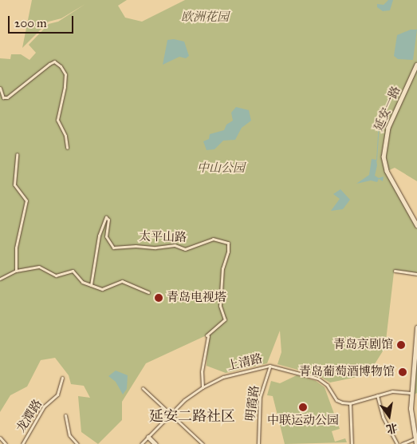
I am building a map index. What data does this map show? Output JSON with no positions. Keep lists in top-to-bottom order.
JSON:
{
  "streets": {
    "main road": ["延安一路"],
    "street": [
      "太平山路",
      "上清路",
      "明霞路",
      "龙潭路"
    ]
  },
  "crossings": [
    ["太平山路", "上清路"],
    ["上清路", "明霞路"]
  ],
  "districts": ["延安二路社区"],
  "parks": ["欧洲花园", "中山公园"],
  "places": [
    "青岛电视塔",
    "青岛京剧馆",
    "青岛葡萄酒博物馆",
    "中联运动公园"
  ],
  "scale_bar": "200 m",
  "north": "bottom"
}
